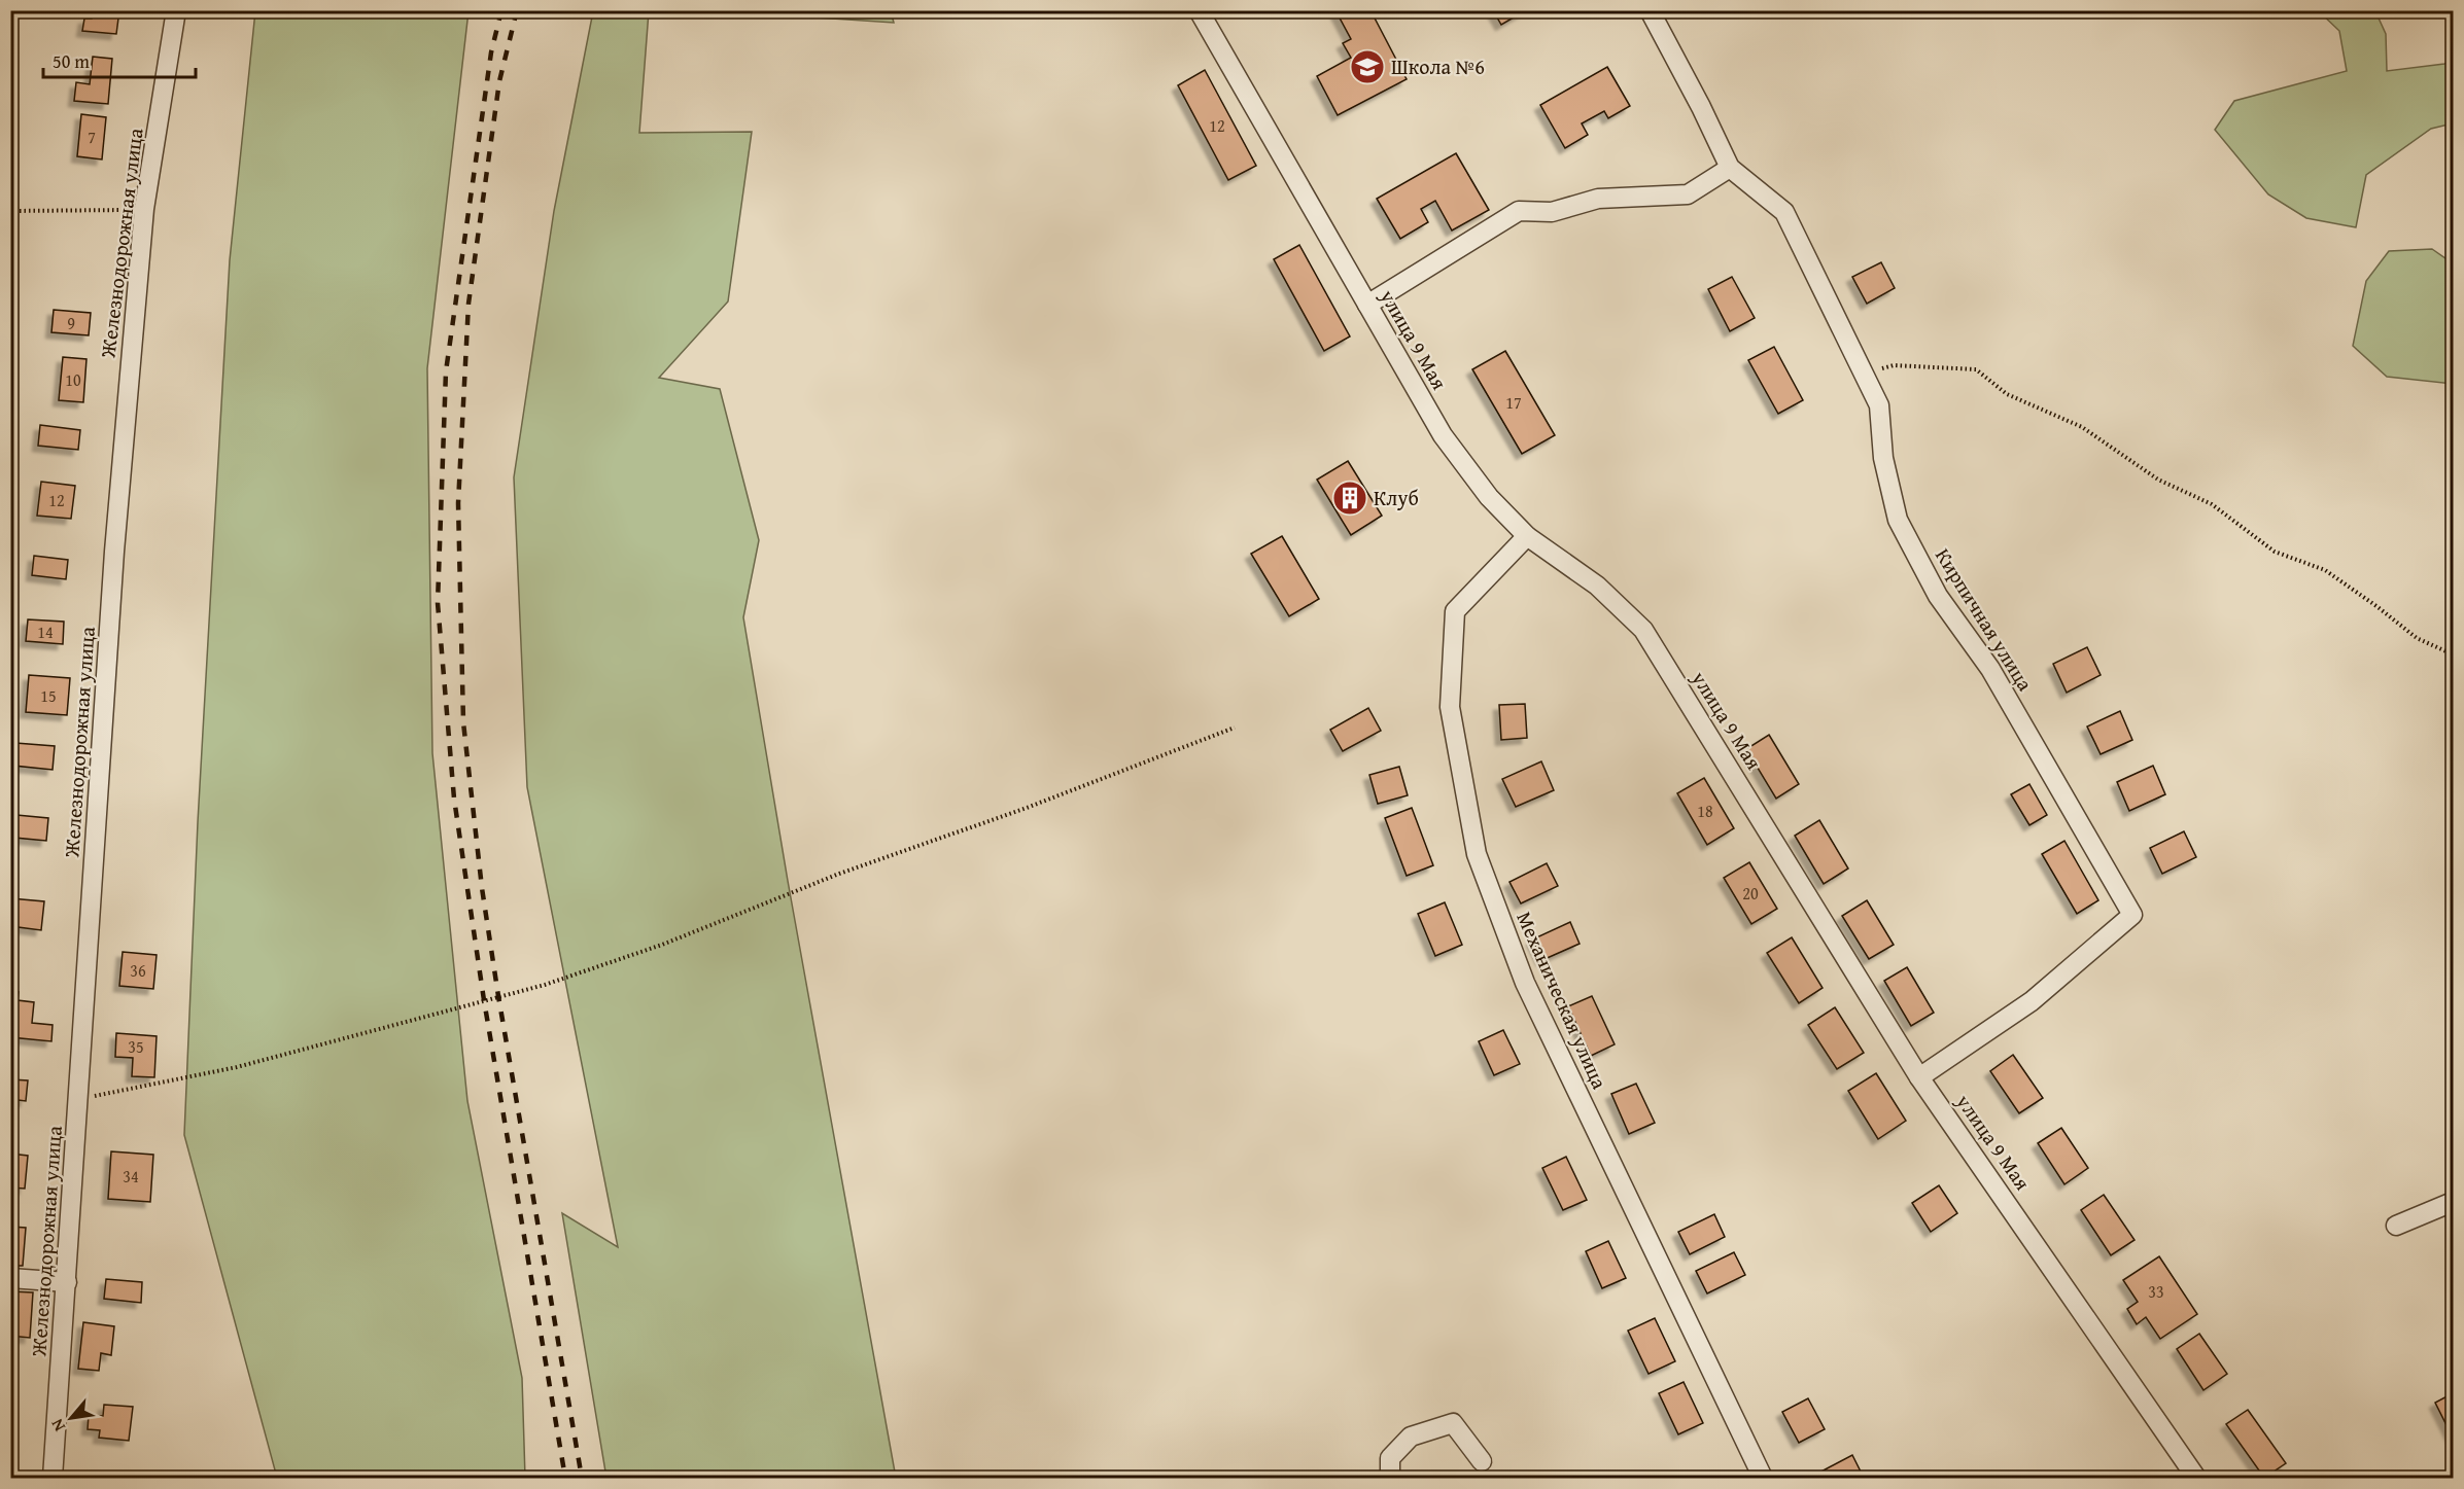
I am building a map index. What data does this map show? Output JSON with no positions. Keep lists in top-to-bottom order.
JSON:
{
  "streets": {
    "street": [
      "Железнодорожная улица",
      "улица 9 Мая",
      "Кирпичная улица",
      "Механическая улица"
    ]
  },
  "crossings": [
    ["улица 9 Мая", "Кирпичная улица"],
    ["улица 9 Мая", "Механическая улица"]
  ],
  "places": {
    "school or university": ["Школа №6"],
    "building": ["Клуб"]
  },
  "house_numbers": [
    "12",
    "7",
    "9",
    "10",
    "17",
    "12",
    "14",
    "15",
    "18",
    "20",
    "36",
    "35",
    "34",
    "33"
  ],
  "scale_bar": "50 m",
  "north": "bottom left"
}
